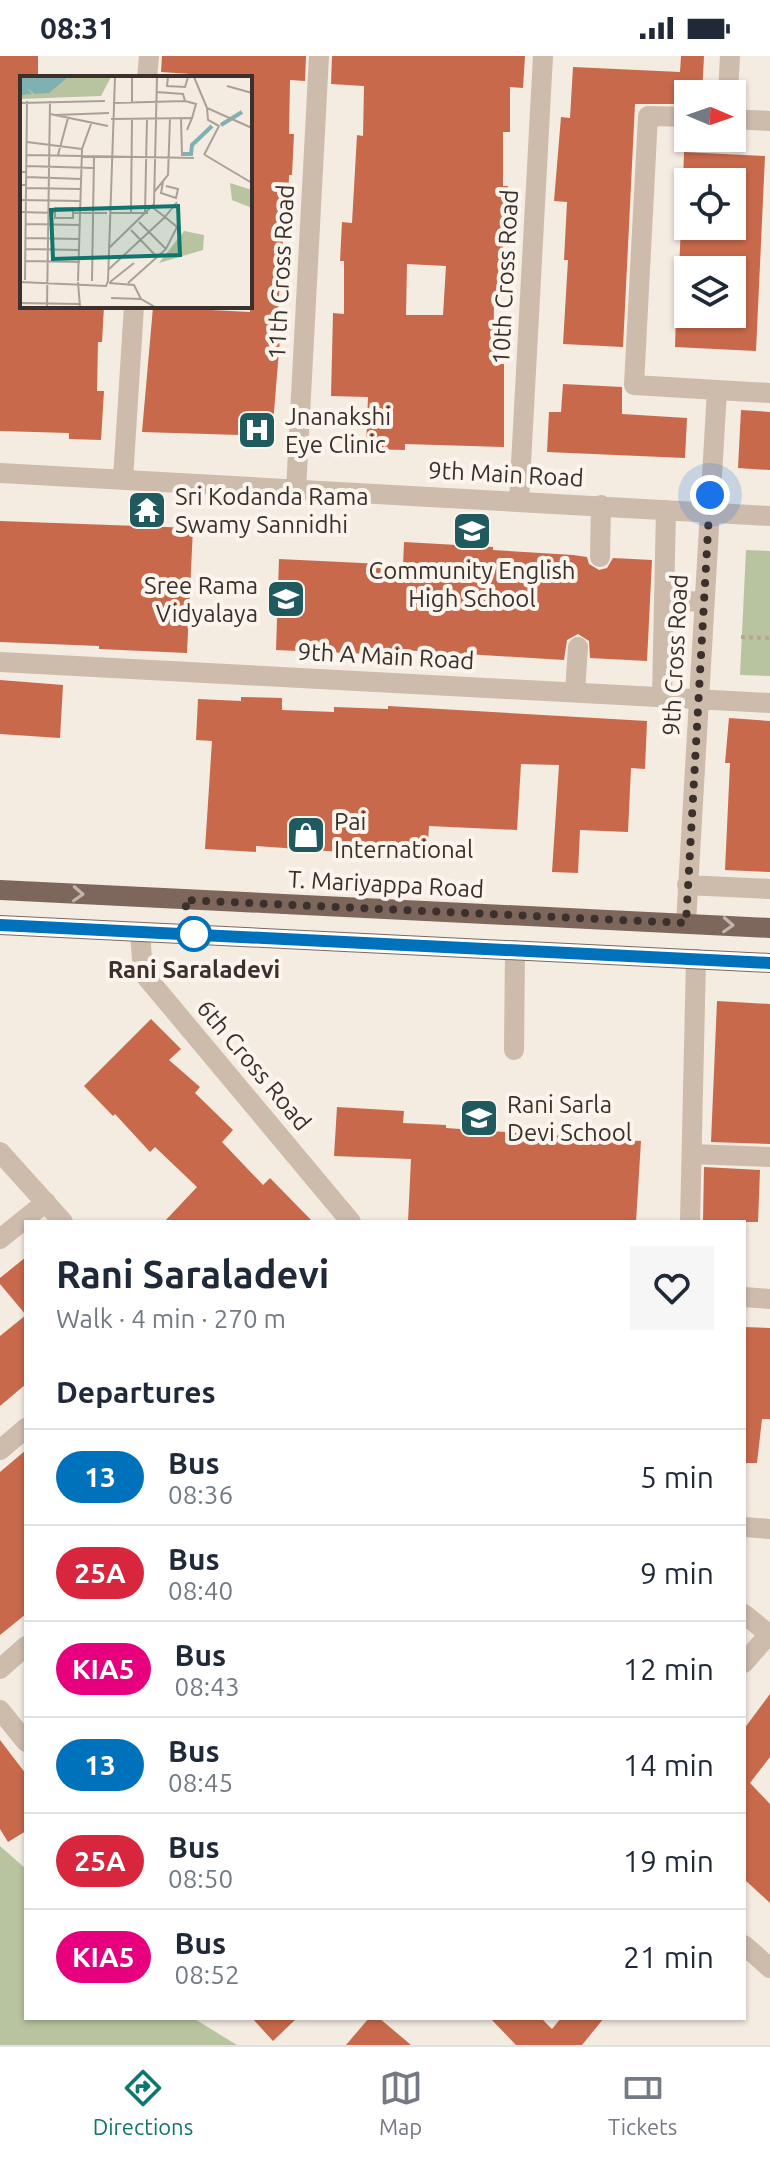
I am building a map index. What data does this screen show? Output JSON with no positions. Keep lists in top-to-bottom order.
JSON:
{
  "streets": {
    "main road": ["T. Mariyappa Road"],
    "street": [
      "11th Cross Road",
      "10th Cross Road",
      "9th Main Road",
      "9th Cross Road",
      "9th A Main Road",
      "6th Cross Road"
    ]
  },
  "crossings": [
    ["11th Cross Road", "9th Main Road"],
    ["10th Cross Road", "9th Main Road"],
    ["9th Main Road", "9th Cross Road"],
    ["9th Cross Road", "9th A Main Road"],
    ["9th Cross Road", "T. Mariyappa Road"]
  ],
  "places": {
    "hospital": ["Jnanakshi Eye Clinic"],
    "temple": ["Sri Kodanda Rama Swamy Sannidhi"],
    "school or university": ["Community English High School", "Sree Rama Vidyalaya", "Rani Sarla Devi School"],
    "shop": ["Pai International"],
    "other": ["Rani Saraladevi"]
  },
  "lines": ["bus line 13"],
  "north": "right",
  "page": {
    "status": "08:31",
    "heading": [
      ["Rani Saraladevi", "Walk · 4 min · 270 m"],
      "Departures"
    ],
    "list": [
      {
        "mark": "13",
        "name": "Bus",
        "note": "08:36",
        "value": "5 min"
      },
      {
        "mark": "25A",
        "name": "Bus",
        "note": "08:40",
        "value": "9 min"
      },
      {
        "mark": "KIA5",
        "name": "Bus",
        "note": "08:43",
        "value": "12 min"
      },
      {
        "mark": "13",
        "name": "Bus",
        "note": "08:45",
        "value": "14 min"
      },
      {
        "mark": "25A",
        "name": "Bus",
        "note": "08:50",
        "value": "19 min"
      },
      {
        "mark": "KIA5",
        "name": "Bus",
        "note": "08:52",
        "value": "21 min"
      }
    ],
    "tabs": ["Directions", "Map", "Tickets"]
  }
}
